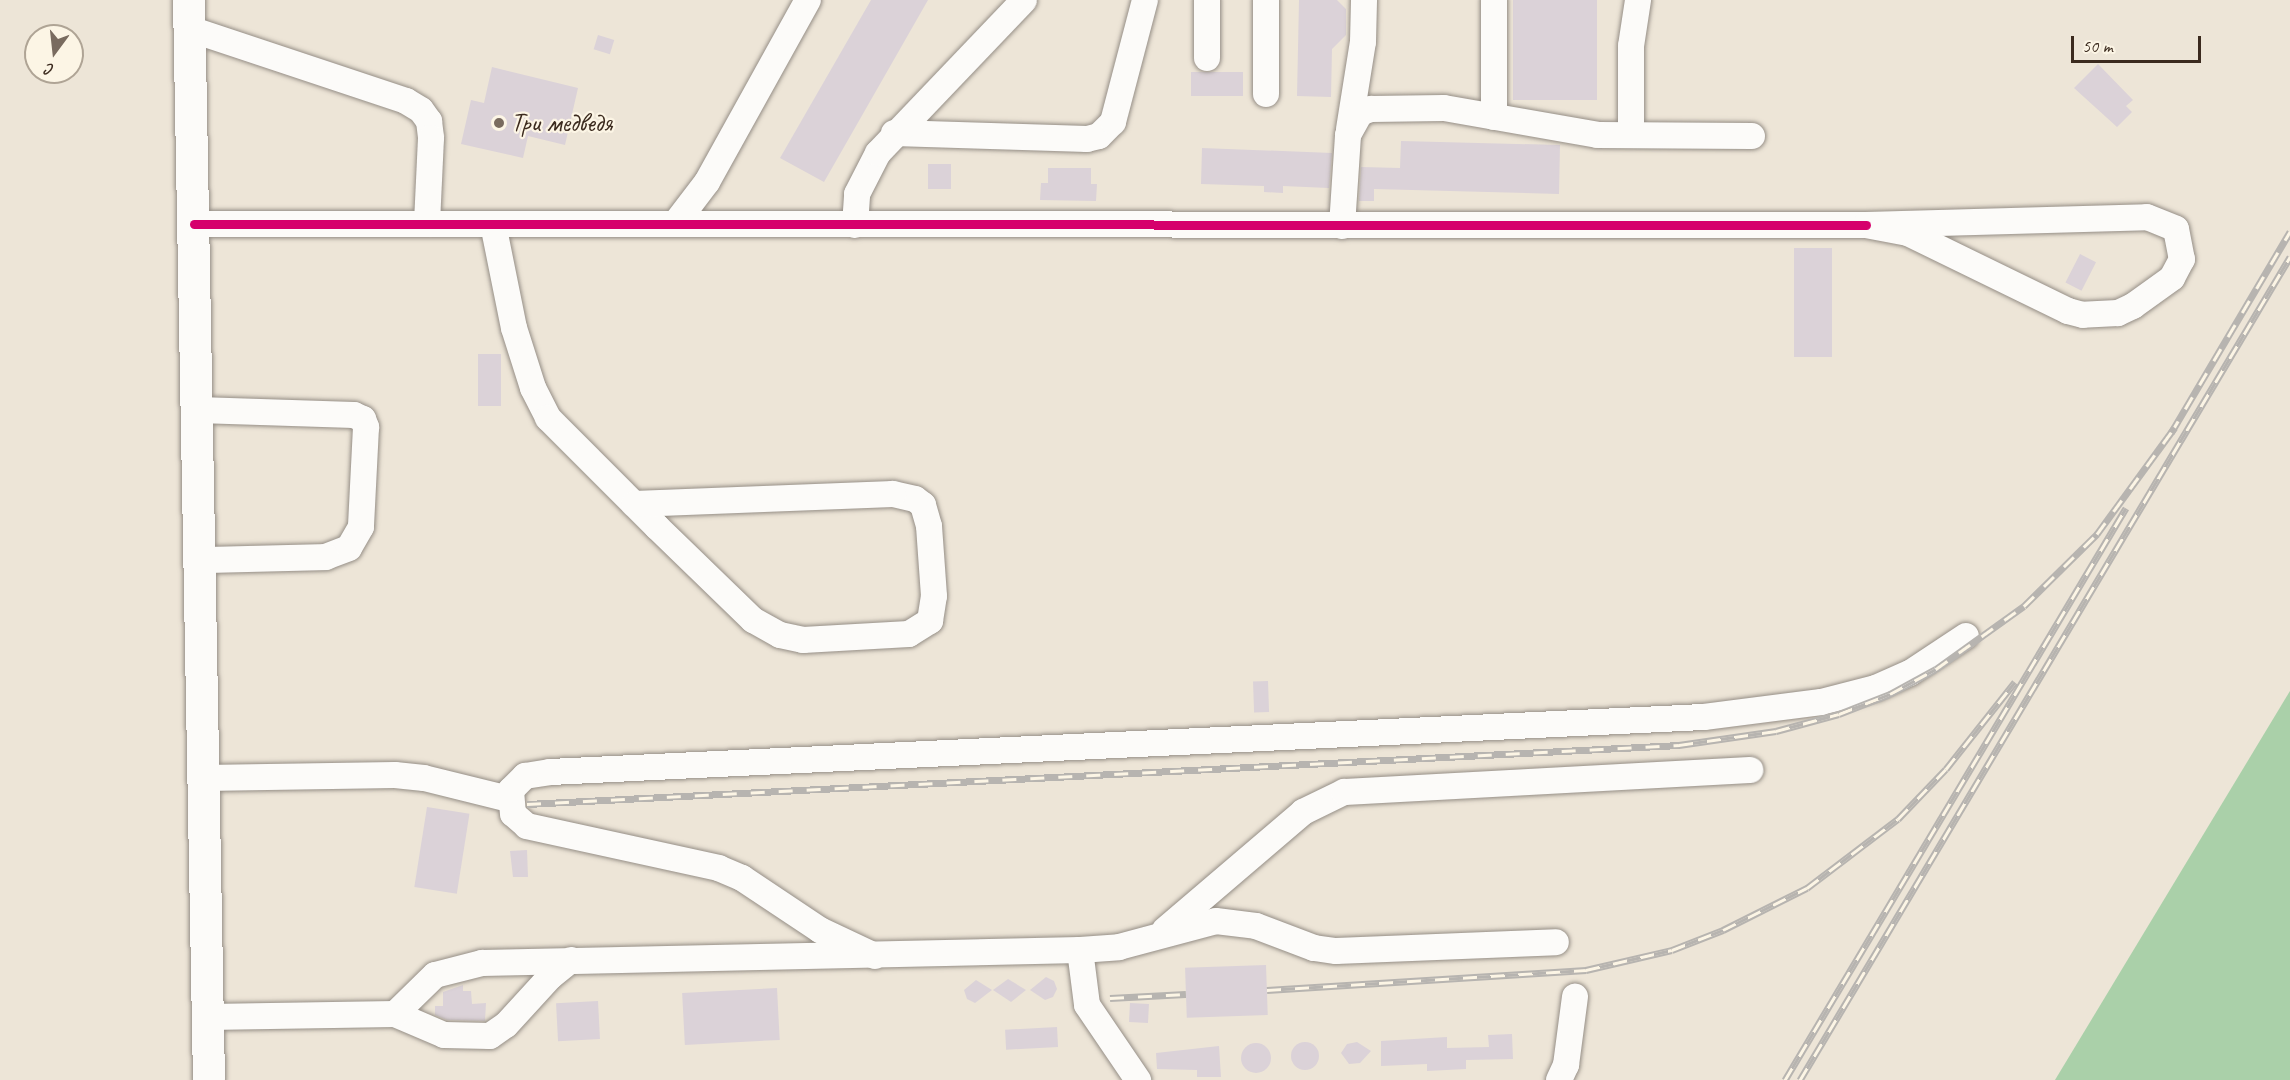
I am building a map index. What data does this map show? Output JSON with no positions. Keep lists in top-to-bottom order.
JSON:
{
  "places": ["Три медведя"],
  "scale_bar": "50 m",
  "north": "bottom"
}
